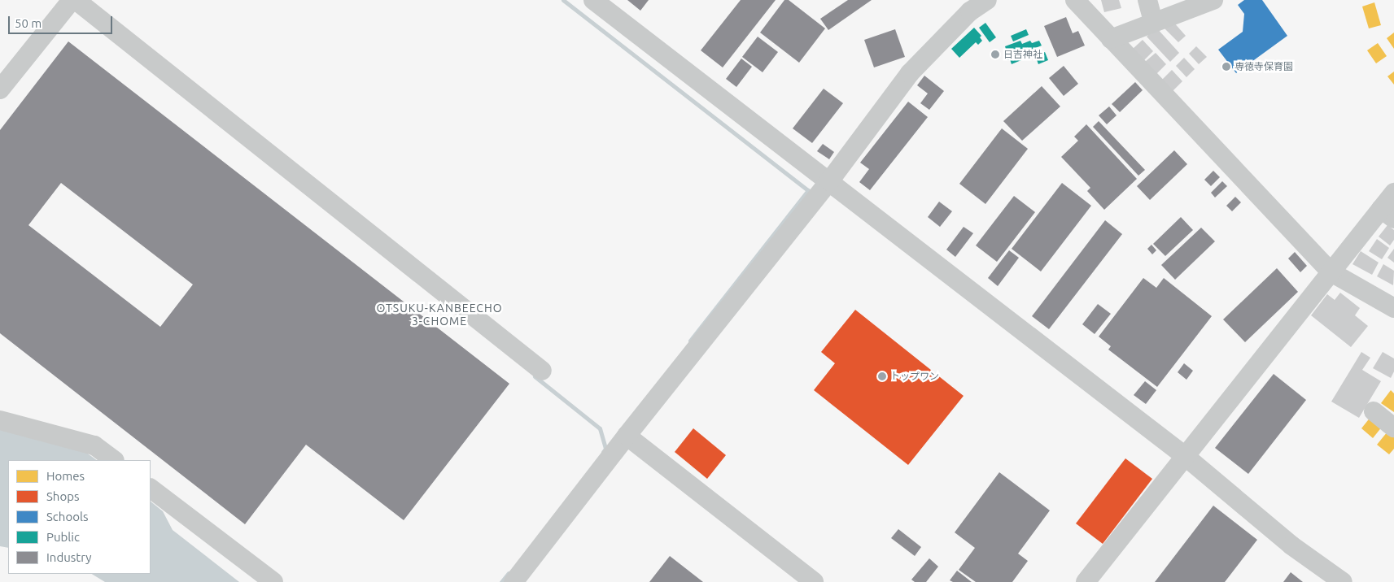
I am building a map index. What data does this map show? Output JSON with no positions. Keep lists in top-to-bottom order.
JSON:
{
  "districts": ["OTSUKU-KANBEECHO 3-CHOME"],
  "places": ["日吉神社", "専徳寺保育園", "トップワン"],
  "legend": [
    "Homes",
    "Shops",
    "Schools",
    "Public",
    "Industry"
  ],
  "scale_bar": "50 m"
}
